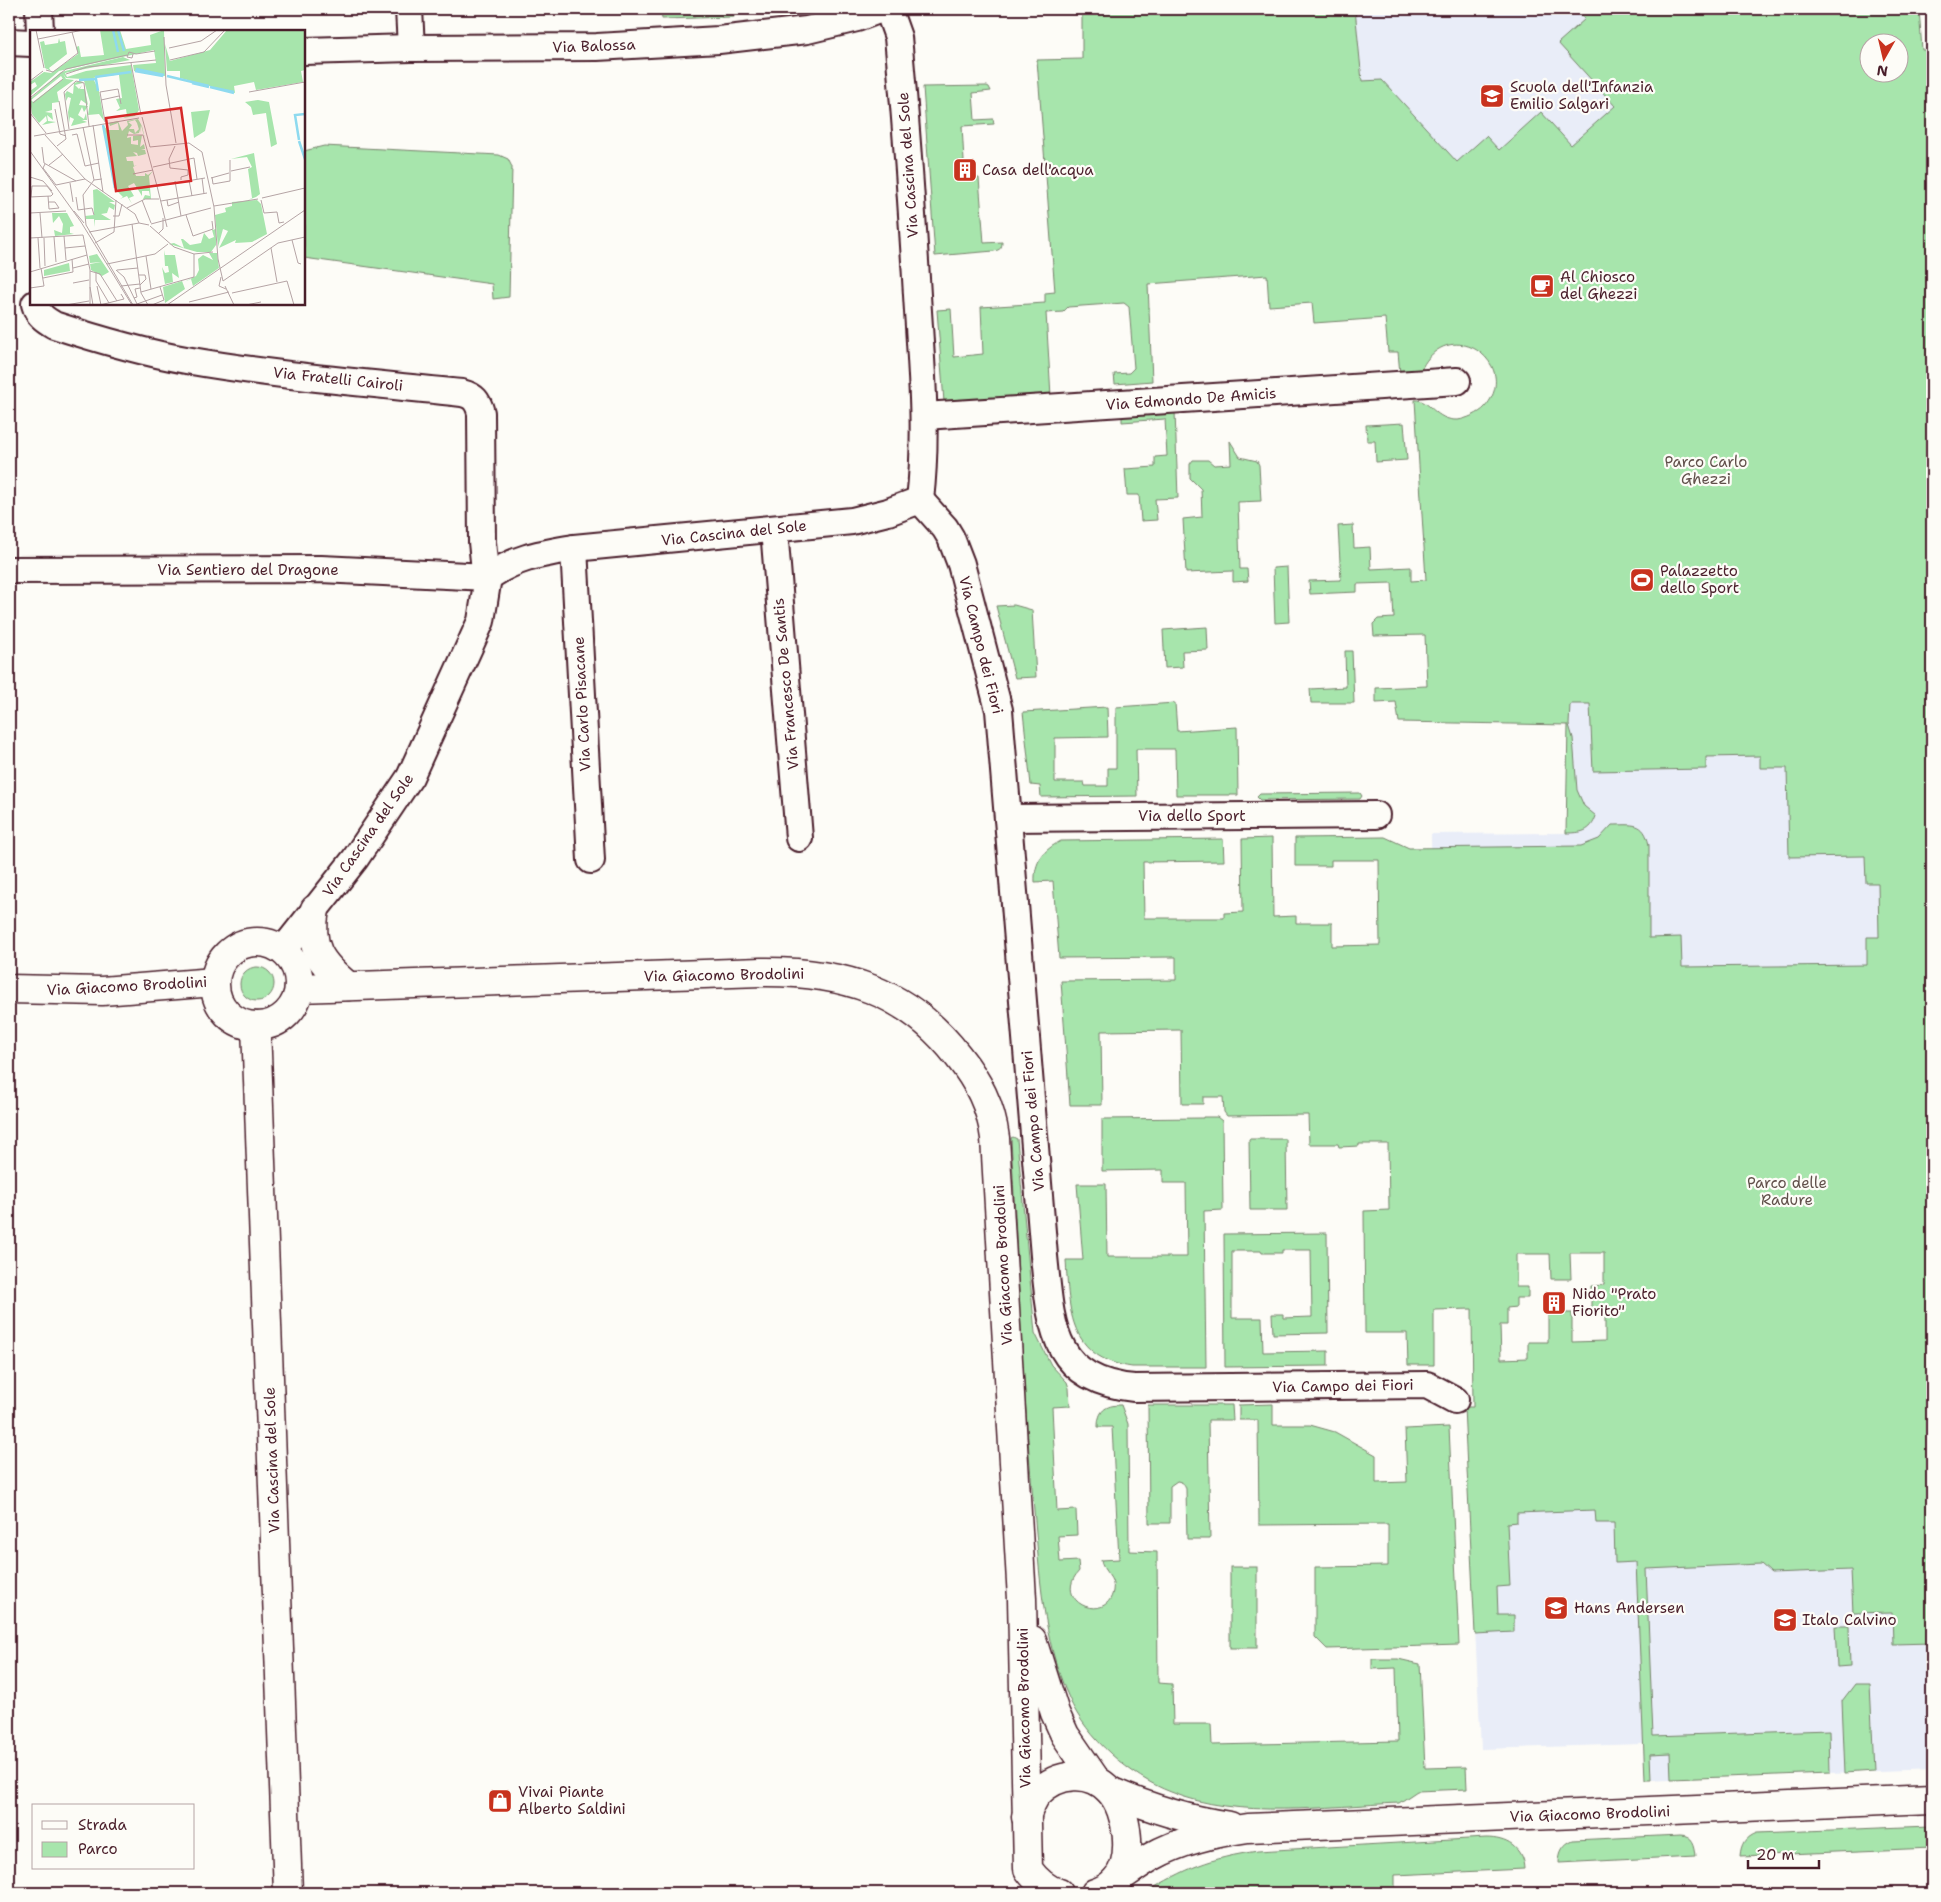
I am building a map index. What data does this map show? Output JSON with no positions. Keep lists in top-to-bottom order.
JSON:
{
  "streets": {
    "street": [
      "Via Balossa",
      "Via Cascina del Sole",
      "Via Fratelli Cairoli",
      "Via Edmondo De Amicis",
      "Via Sentiero del Dragone",
      "Via Campo dei Fiori",
      "Via Francesco De Santis",
      "Via Carlo Pisacane",
      "Via dello Sport",
      "Via Giacomo Brodolini"
    ]
  },
  "crossings": [
    ["Via Cascina del Sole", "Via Fratelli Cairoli"],
    ["Via Cascina del Sole", "Via Edmondo De Amicis"],
    ["Via Cascina del Sole", "Via Sentiero del Dragone"],
    ["Via Cascina del Sole", "Via Campo dei Fiori"],
    ["Via Cascina del Sole", "Via Francesco De Santis"],
    ["Via Cascina del Sole", "Via Carlo Pisacane"],
    ["Via Cascina del Sole", "Via Giacomo Brodolini"],
    ["Via Fratelli Cairoli", "Via Sentiero del Dragone"],
    ["Via Campo dei Fiori", "Via dello Sport"]
  ],
  "parks": ["Parco Carlo Ghezzi", "Parco delle Radure"],
  "places": {
    "school or university": ["Scuola dell'Infanzia Emilio Salgari", "Hans Andersen", "Italo Calvino"],
    "building": ["Casa dell'acqua", "Nido \"Prato Fiorito\""],
    "cafe": ["Al Chiosco del Ghezzi"],
    "sports": ["Palazzetto dello Sport"],
    "shop": ["Vivai Piante Alberto Saldini"]
  },
  "legend": ["Strada", "Parco"],
  "scale_bar": "20 m",
  "north": "bottom"
}
